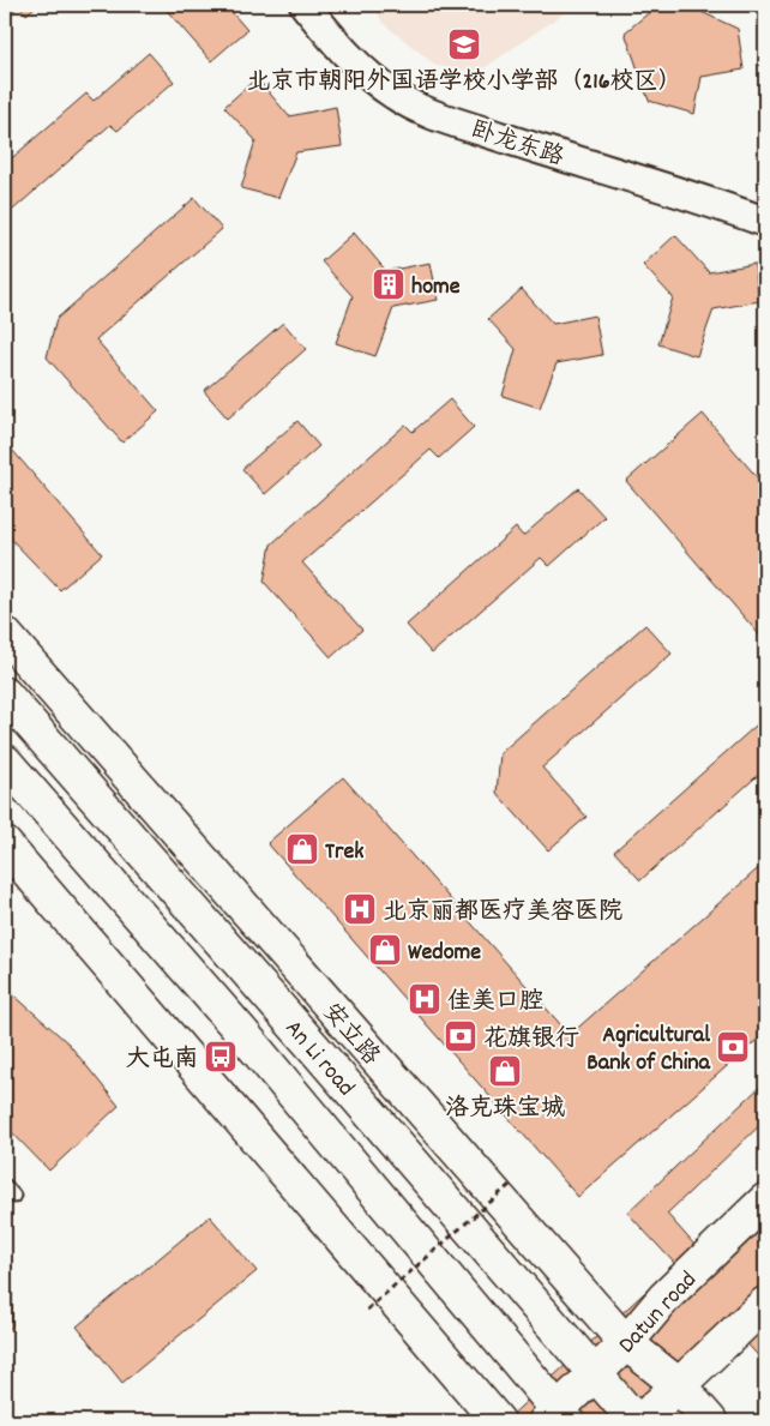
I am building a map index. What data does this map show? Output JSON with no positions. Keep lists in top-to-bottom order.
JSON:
{
  "streets": {
    "main road": ["安立路", "An Li road", "Datun road"],
    "street": ["卧龙东路"]
  },
  "crossings": [
    ["安立路", "Datun road"],
    ["An Li road", "Datun road"]
  ],
  "places": {
    "school or university": ["北京市朝阳外国语学校小学部（216校区）"],
    "building": ["home"],
    "shop": ["Trek", "Wedome", "洛克珠宝城"],
    "hospital": ["北京丽都医疗美容医院", "佳美口腔"],
    "bank": ["花旗银行", "Agricultural Bank of China"],
    "bus stop": ["大屯南"]
  }
}
